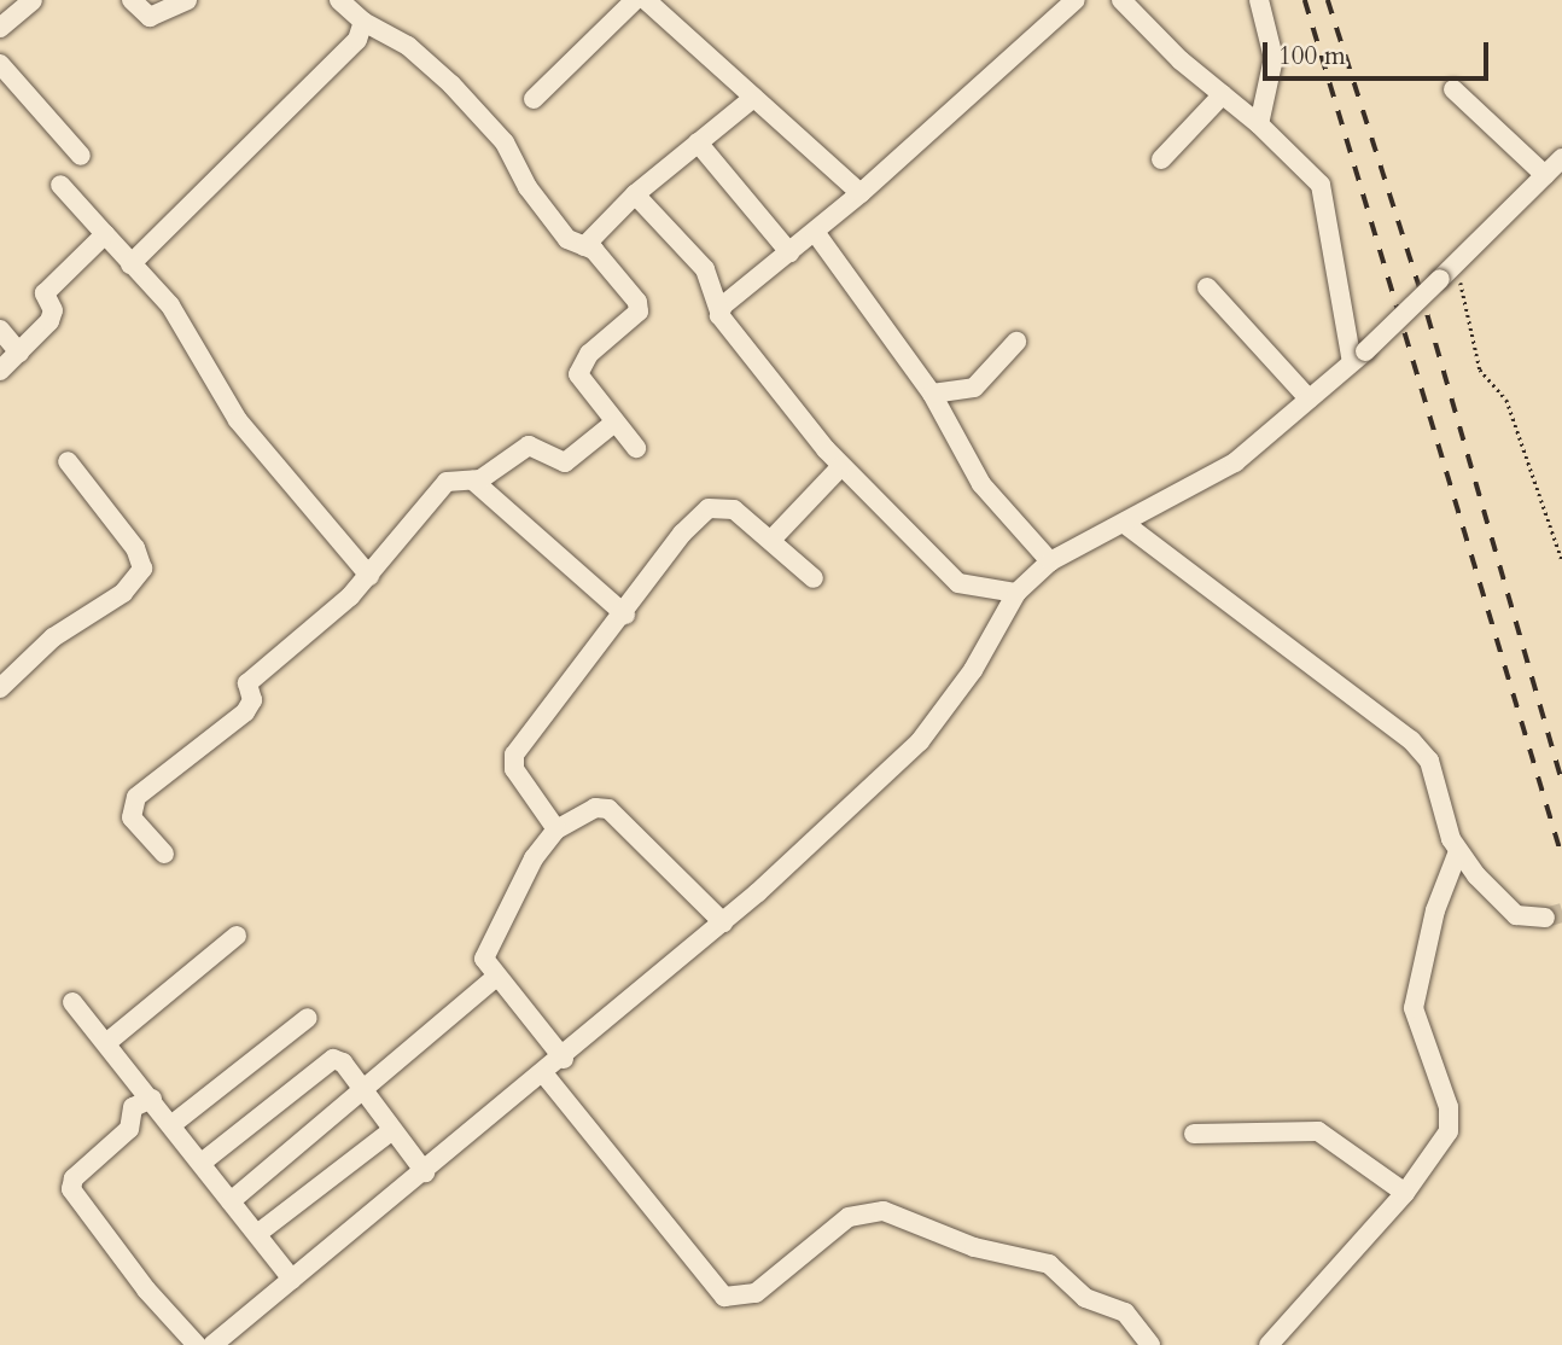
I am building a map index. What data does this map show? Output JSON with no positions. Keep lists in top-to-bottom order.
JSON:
{
  "scale_bar": "100 m"
}
